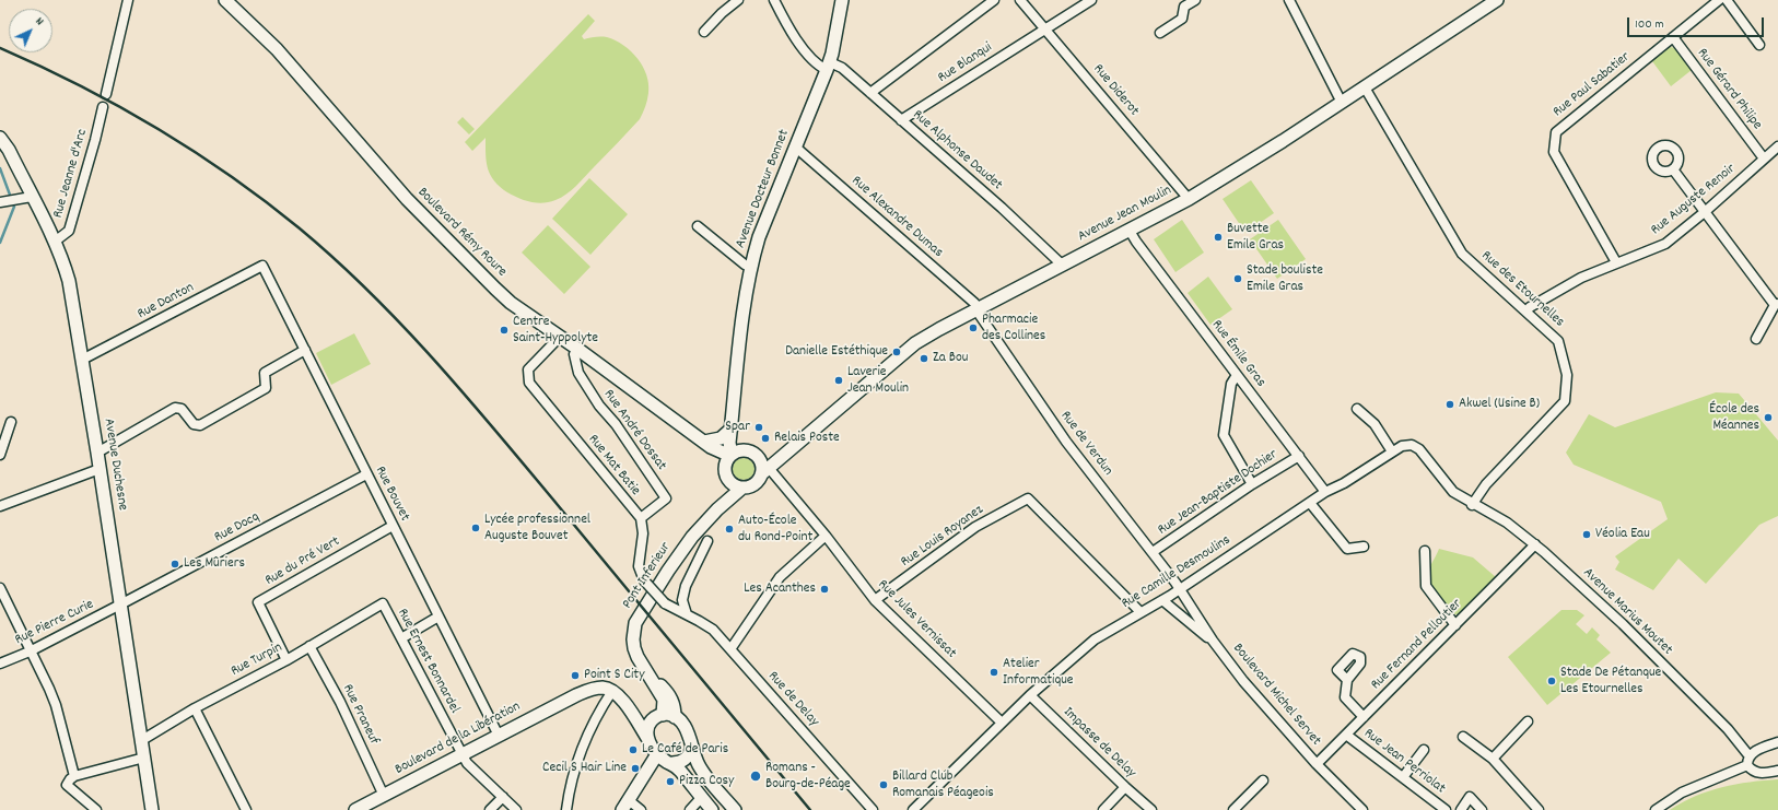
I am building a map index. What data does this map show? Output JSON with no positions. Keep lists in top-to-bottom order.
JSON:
{
  "streets": {
    "main road": [
      "Avenue Docteur Bonnet",
      "Avenue Jean Moulin",
      "Boulevard Rémy Roure",
      "Avenue Duchesne",
      "Pont Inferieur",
      "Boulevard de la Libération"
    ],
    "street": [
      "Rue Blanqui",
      "Rue Paul Sabatier",
      "Rue Gérard Philipe",
      "Rue Diderot",
      "Rue Alphonse Daudet",
      "Rue Jeanne d'Arc",
      "Rue Auguste Renoir",
      "Rue Alexandre Dumas",
      "Rue des Etournelles",
      "Rue Danton",
      "Rue Émile Gras",
      "Rue André Dossat",
      "Rue de Verdun",
      "Rue Mat Batie",
      "Rue Jean-Baptiste Dochier",
      "Rue Bouvet",
      "Rue Docq",
      "Rue Louis Royanez",
      "Rue du Pré Vert",
      "Rue Camille Desmoulins",
      "Avenue Marius Moutet",
      "Rue Jules Vernissat",
      "Rue Pierre Curie",
      "Rue Fernand Pelloutier",
      "Rue Turpin",
      "Rue Ernest Bonnardel",
      "Boulevard Michel Servet",
      "Rue de Delay",
      "Rue Praneuf",
      "Impasse de Delay",
      "Rue Jean Perriolat"
    ]
  },
  "crossings": [
    ["Rue Blanqui", "Rue Diderot"],
    ["Rue Blanqui", "Rue Alphonse Daudet"],
    ["Rue Paul Sabatier", "Rue Gérard Philipe"],
    ["Rue Paul Sabatier", "Rue Auguste Renoir"],
    ["Rue Gérard Philipe", "Rue Auguste Renoir"],
    ["Rue Diderot", "Avenue Jean Moulin"],
    ["Rue Alphonse Daudet", "Avenue Docteur Bonnet"],
    ["Rue Alphonse Daudet", "Avenue Jean Moulin"],
    ["Rue Jeanne d'Arc", "Avenue Duchesne"],
    ["Avenue Docteur Bonnet", "Avenue Jean Moulin"],
    ["Avenue Docteur Bonnet", "Rue Alexandre Dumas"],
    ["Avenue Docteur Bonnet", "Boulevard Rémy Roure"],
    ["Avenue Docteur Bonnet", "Pont Inferieur"],
    ["Avenue Docteur Bonnet", "Rue Jules Vernissat"],
    ["Rue Auguste Renoir", "Rue des Etournelles"],
    ["Avenue Jean Moulin", "Rue Alexandre Dumas"],
    ["Avenue Jean Moulin", "Boulevard Rémy Roure"],
    ["Avenue Jean Moulin", "Rue des Etournelles"],
    ["Avenue Jean Moulin", "Rue Émile Gras"],
    ["Avenue Jean Moulin", "Rue de Verdun"],
    ["Avenue Jean Moulin", "Pont Inferieur"],
    ["Avenue Jean Moulin", "Rue Jules Vernissat"],
    ["Rue Alexandre Dumas", "Rue de Verdun"],
    ["Boulevard Rémy Roure", "Rue André Dossat"],
    ["Boulevard Rémy Roure", "Rue Mat Batie"],
    ["Boulevard Rémy Roure", "Pont Inferieur"],
    ["Boulevard Rémy Roure", "Rue Jules Vernissat"],
    ["Rue des Etournelles", "Rue Camille Desmoulins"],
    ["Rue des Etournelles", "Avenue Marius Moutet"],
    ["Rue Danton", "Avenue Duchesne"],
    ["Rue Danton", "Rue Bouvet"],
    ["Rue Émile Gras", "Rue Jean-Baptiste Dochier"],
    ["Rue Émile Gras", "Rue Camille Desmoulins"],
    ["Rue André Dossat", "Rue Mat Batie"],
    ["Rue de Verdun", "Rue Jean-Baptiste Dochier"],
    ["Rue de Verdun", "Rue Camille Desmoulins"],
    ["Rue de Verdun", "Boulevard Michel Servet"],
    ["Avenue Duchesne", "Rue Docq"],
    ["Avenue Duchesne", "Rue Pierre Curie"],
    ["Avenue Duchesne", "Rue Turpin"],
    ["Rue Bouvet", "Rue Docq"],
    ["Rue Bouvet", "Rue du Pré Vert"],
    ["Rue Bouvet", "Boulevard de la Libération"],
    ["Rue Docq", "Rue Pierre Curie"],
    ["Rue Louis Royanez", "Rue Camille Desmoulins"],
    ["Rue Louis Royanez", "Rue Jules Vernissat"],
    ["Rue du Pré Vert", "Rue Turpin"],
    ["Rue Camille Desmoulins", "Avenue Marius Moutet"],
    ["Rue Camille Desmoulins", "Rue Jules Vernissat"],
    ["Rue Camille Desmoulins", "Boulevard Michel Servet"],
    ["Rue Camille Desmoulins", "Impasse de Delay"],
    ["Pont Inferieur", "Rue Jules Vernissat"],
    ["Avenue Marius Moutet", "Rue Fernand Pelloutier"],
    ["Rue Fernand Pelloutier", "Boulevard Michel Servet"],
    ["Rue Fernand Pelloutier", "Rue Jean Perriolat"],
    ["Rue Turpin", "Rue Ernest Bonnardel"],
    ["Rue Turpin", "Rue Praneuf"],
    ["Rue Ernest Bonnardel", "Boulevard de la Libération"],
    ["Rue Praneuf", "Boulevard de la Libération"]
  ],
  "places": [
    "Buvette Emile Gras",
    "Stade bouliste Emile Gras",
    "Pharmacie des Collines",
    "Centre Saint-Hyppolyte",
    "Danielle Estéthique",
    "Za Bou",
    "Laverie Jean Moulin",
    "Akwel (Usine B)",
    "École des Méannes",
    "Spar",
    "Relais Poste",
    "Lycée professionnel Auguste Bouvet",
    "Auto-École du Rond-Point",
    "Véolia Eau",
    "Les Mûriers",
    "Les Acanthes",
    "Atelier Informatique",
    "Point S City",
    "Stade De Pétanque Les Etournelles",
    "Le Café de Paris",
    "Cecil S Hair Line",
    "Romans - Bourg-de-Péage",
    "Pizza Cosy",
    "Billard Club Romanais Péageois"
  ],
  "scale_bar": "100 m",
  "north": "top right"
}
